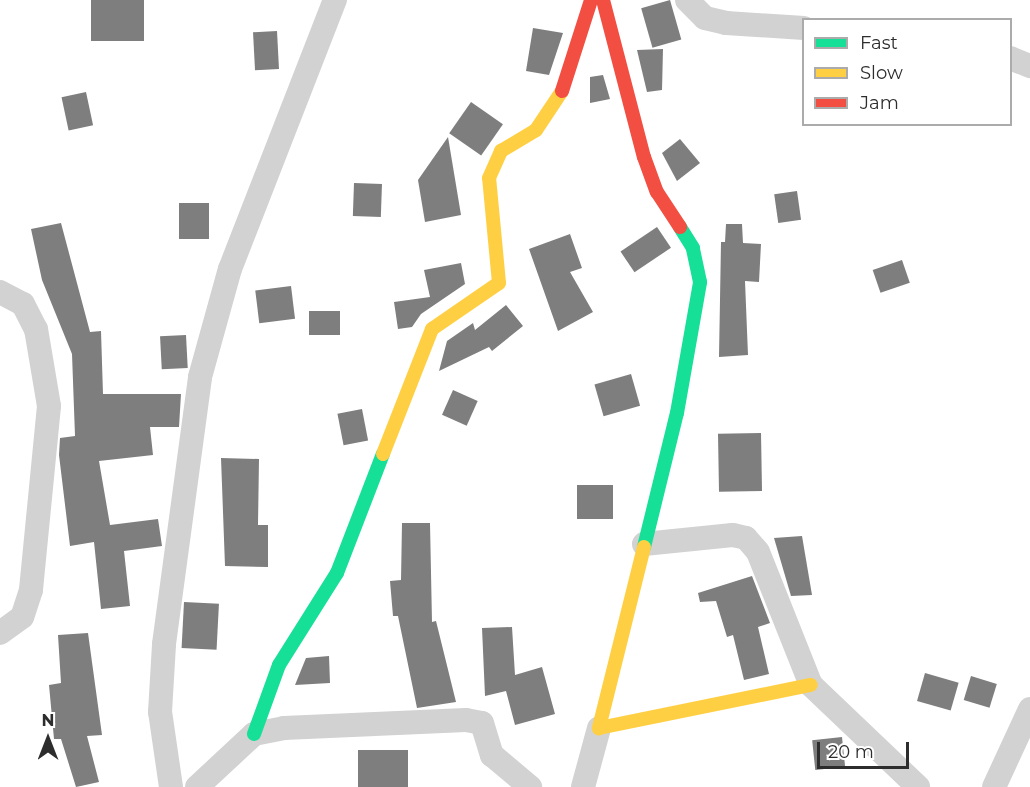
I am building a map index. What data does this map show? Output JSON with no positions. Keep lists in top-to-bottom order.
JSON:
{
  "legend": ["Fast", "Slow", "Jam"],
  "scale_bar": "20 m",
  "north": "top"
}
